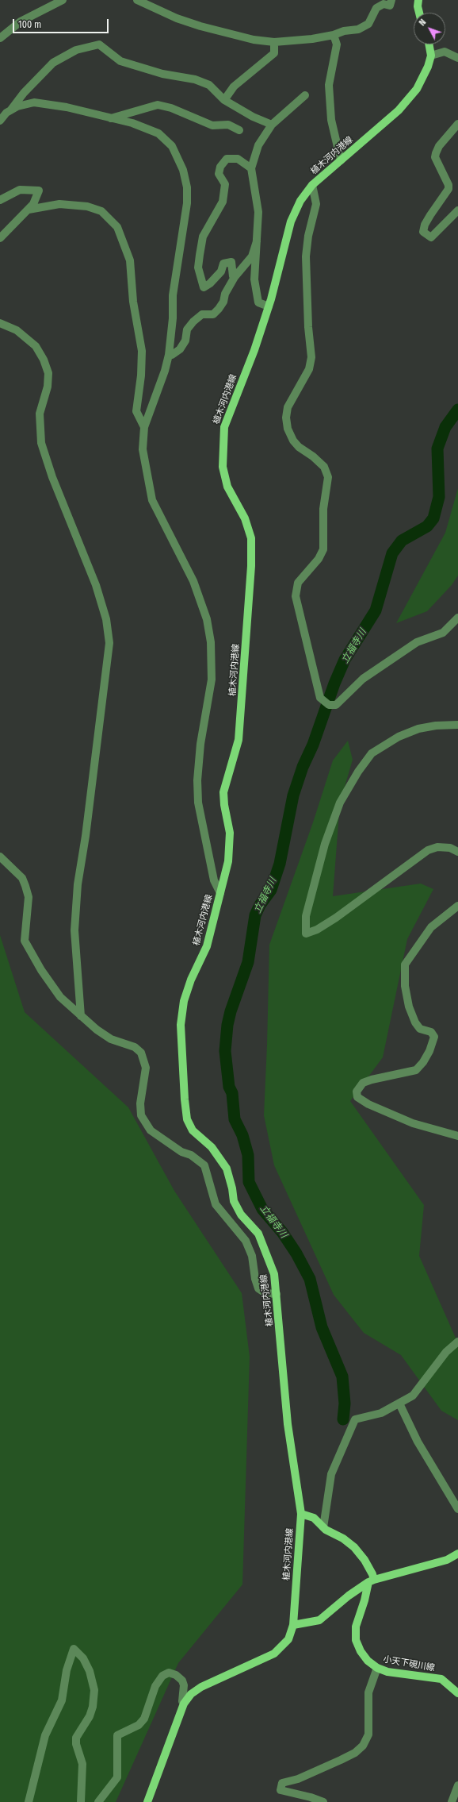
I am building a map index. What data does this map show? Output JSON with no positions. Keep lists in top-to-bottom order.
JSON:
{
  "streets": {
    "main road": ["植木河内港線", "小天下硯川線"]
  },
  "water": ["立福寺川"],
  "scale_bar": "100 m",
  "north": "top left"
}
